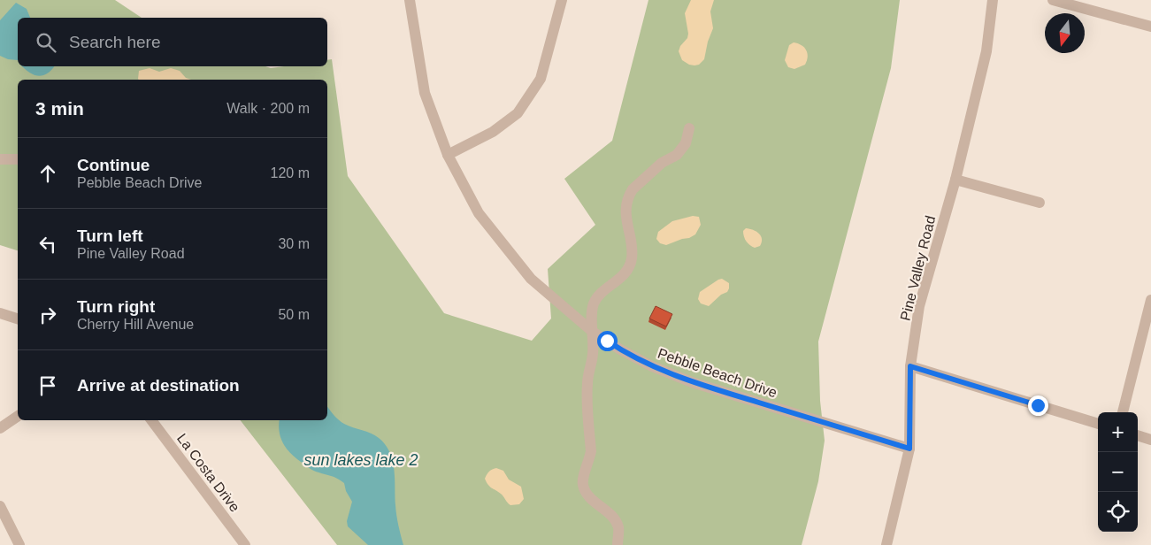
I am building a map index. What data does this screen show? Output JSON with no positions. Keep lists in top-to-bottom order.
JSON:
{
  "streets": {
    "street": ["Pine Valley Road", "Pebble Beach Drive", "La Costa Drive"]
  },
  "crossings": [
    ["Pine Valley Road", "Pebble Beach Drive"]
  ],
  "water": ["sun lakes lake 2"],
  "north": "bottom",
  "page": {
    "search": "Search here",
    "heading": ["3 min", "Walk · 200 m"],
    "list": [
      ["Continue", "Pebble Beach Drive", "120 m"],
      ["Turn left", "Pine Valley Road", "30 m"],
      ["Turn right", "Cherry Hill Avenue", "50 m"],
      "Arrive at destination"
    ],
    "map_buttons": ["+", "−"]
  }
}
